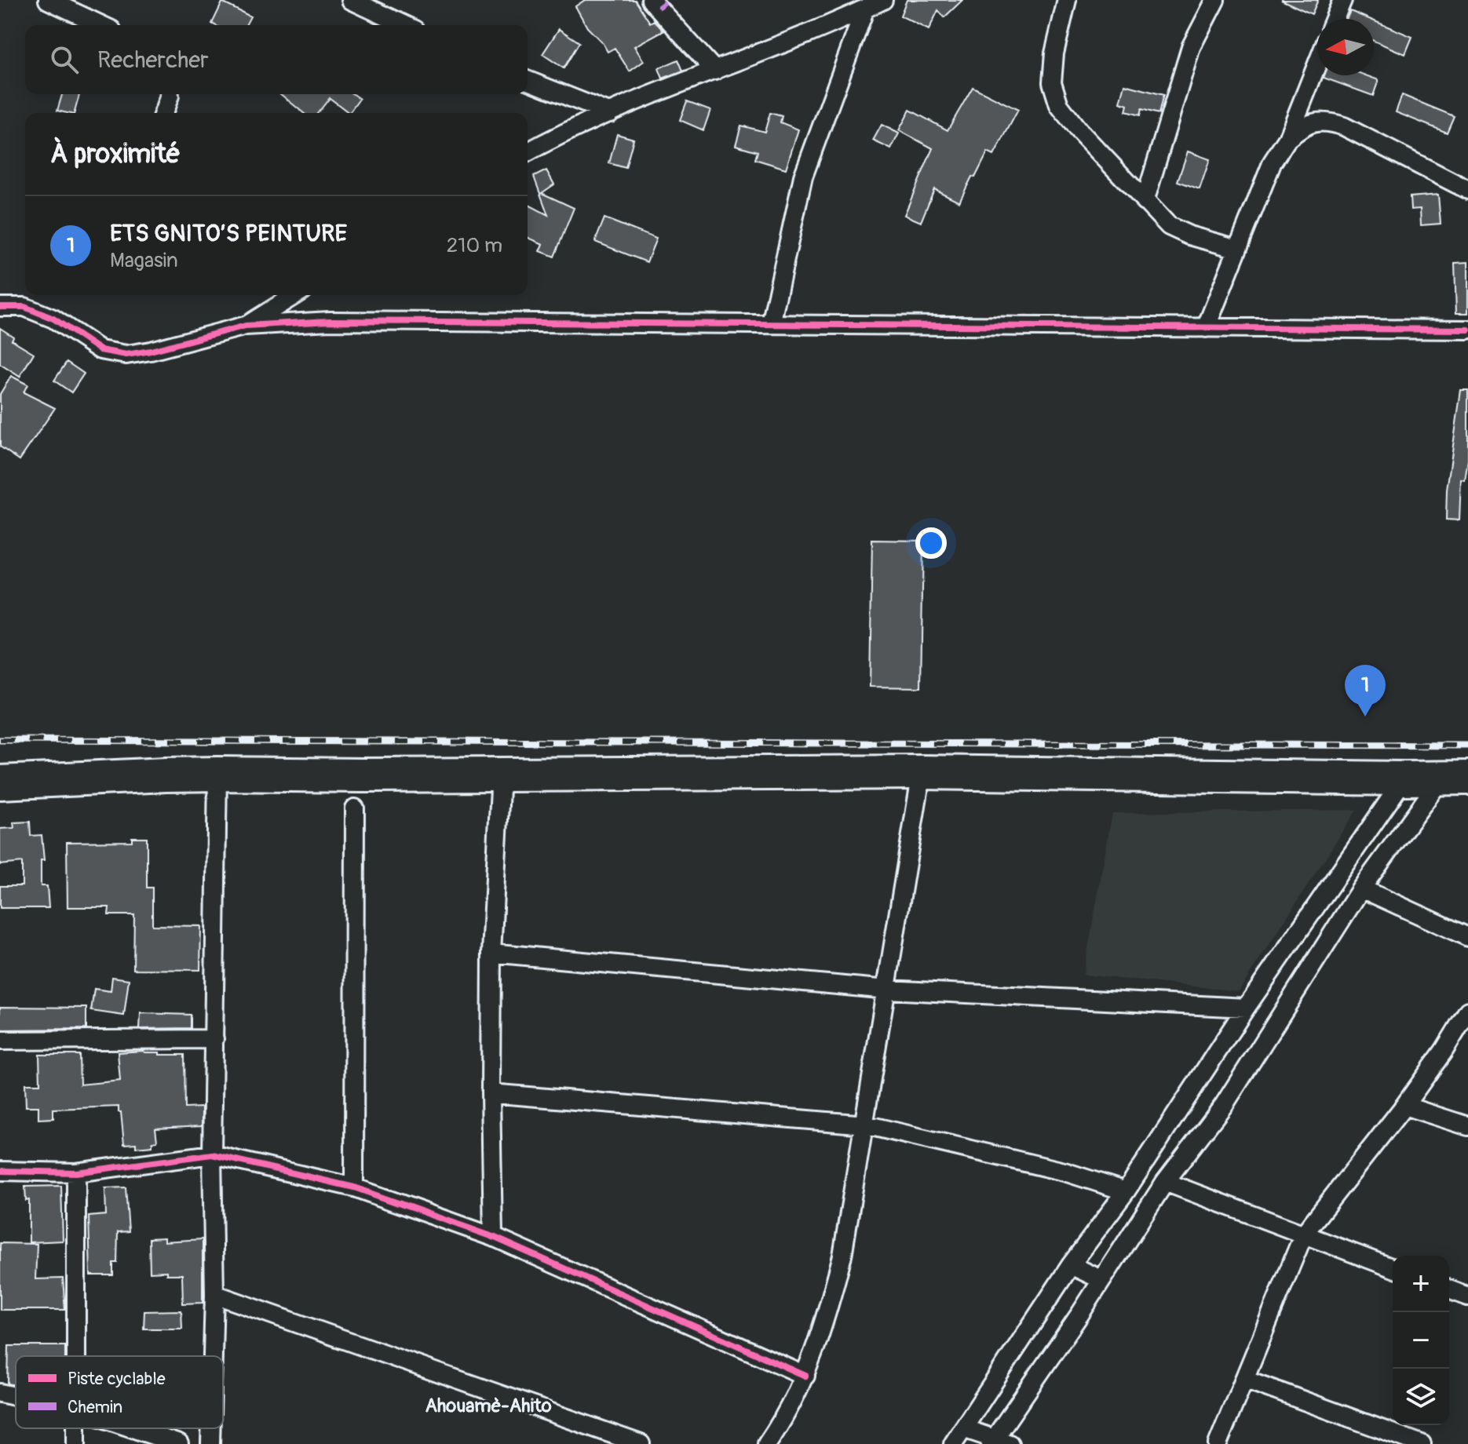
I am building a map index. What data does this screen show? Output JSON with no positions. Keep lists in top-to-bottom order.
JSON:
{
  "districts": ["Ahouamè-Ahito"],
  "legend": ["Piste cyclable", "Chemin"],
  "north": "left",
  "page": {
    "search": "Rechercher",
    "heading": "À proximité",
    "list": [
      {
        "mark": "1",
        "name": "ETS GNITO’S PEINTURE",
        "note": "Magasin",
        "value": "210 m"
      }
    ],
    "pins": "1",
    "map_buttons": ["+", "−"]
  }
}
